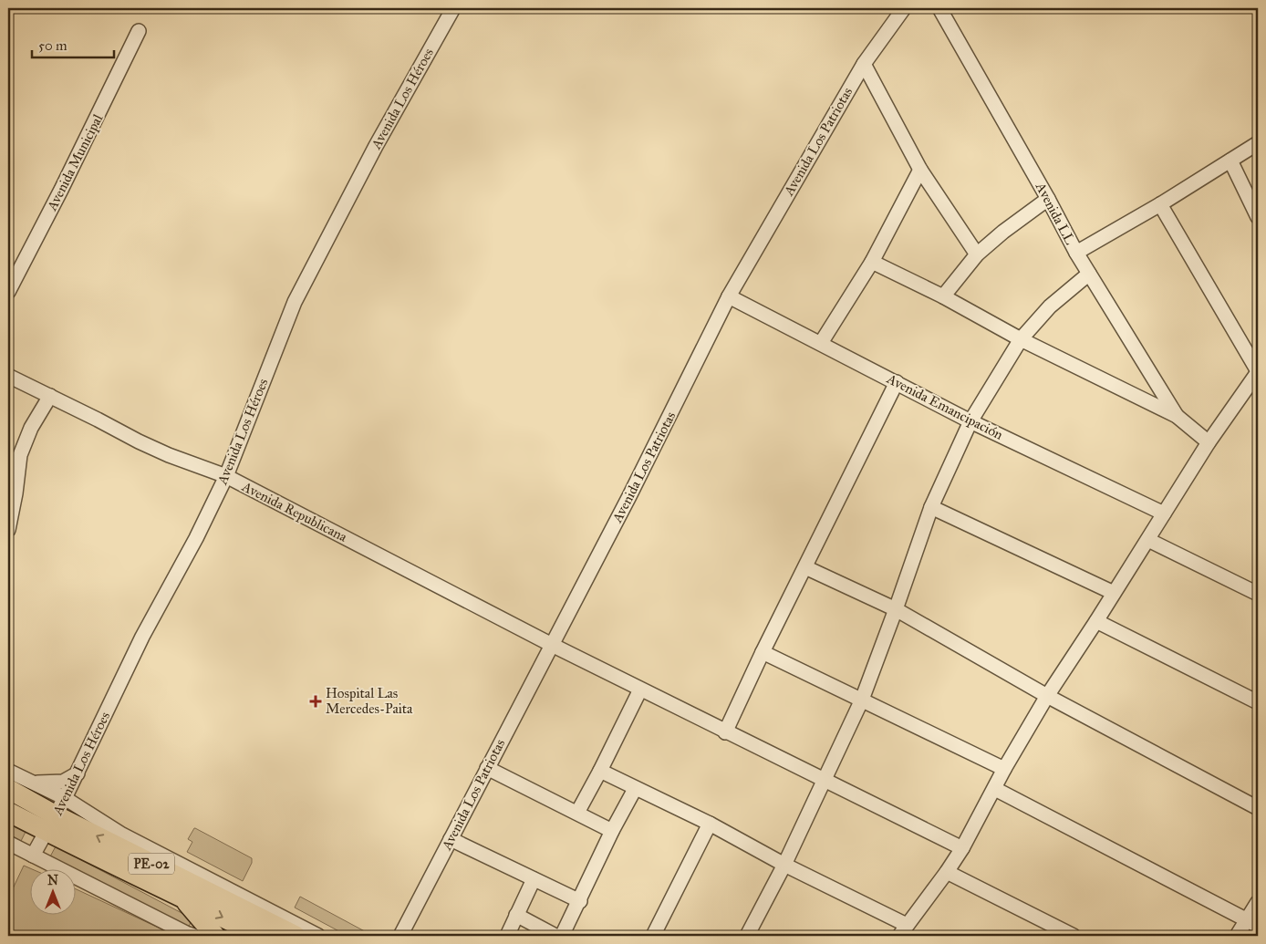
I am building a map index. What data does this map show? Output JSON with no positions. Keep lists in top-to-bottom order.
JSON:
{
  "streets": {
    "highway": ["PE-02"],
    "street": [
      "Avenida Los Héroes",
      "Avenida Los Patriotas",
      "Avenida Municipal",
      "Avenida LL",
      "Avenida Emancipación",
      "Avenida Republicana"
    ]
  },
  "crossings": [
    ["Avenida Los Héroes", "Avenida Republicana"],
    ["Avenida Los Héroes", "PE-02"],
    ["Avenida Los Patriotas", "Avenida Emancipación"],
    ["Avenida Los Patriotas", "Avenida Republicana"]
  ],
  "places": {
    "health": ["Hospital Las Mercedes-Paita"]
  },
  "scale_bar": "50 m",
  "north": "top"
}
